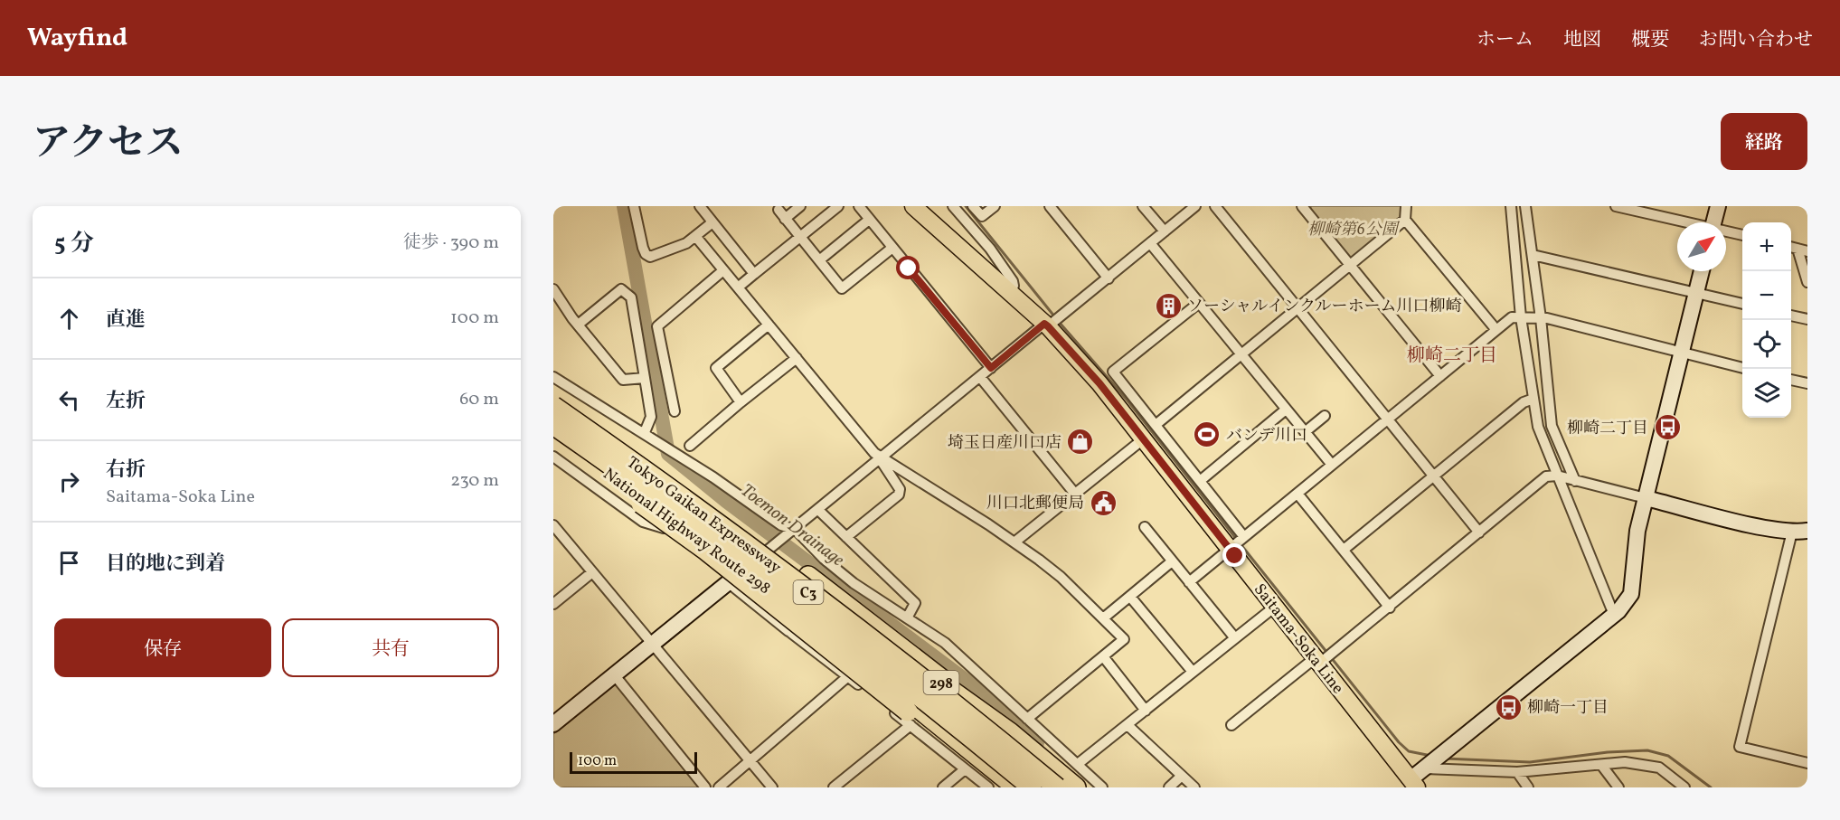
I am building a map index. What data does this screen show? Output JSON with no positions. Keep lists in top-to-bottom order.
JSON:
{
  "streets": {
    "highway": [
      "Tokyo Gaikan Expressway",
      "National Highway Route 298",
      "C3",
      "298"
    ],
    "main road": ["Saitama-Soka Line"]
  },
  "crossings": [
    ["Tokyo Gaikan Expressway", "National Highway Route 298"]
  ],
  "districts": ["柳崎二丁目"],
  "water": ["Toemon Drainage"],
  "parks": ["柳崎第6公園"],
  "places": {
    "building": ["ソーシャルインクルーホーム川口柳崎"],
    "bus stop": ["柳崎二丁目", "柳崎一丁目"],
    "sports": ["バンデ川口"],
    "shop": ["埼玉日産川口店"],
    "public building": ["川口北郵便局"]
  },
  "scale_bar": "100 m",
  "north": "top right",
  "page": {
    "header": "Wayfind",
    "nav": [
      "ホーム",
      "地図",
      "概要",
      "お問い合わせ"
    ],
    "title": "アクセス",
    "buttons": [
      "経路",
      ["保存", "共有"]
    ],
    "heading": ["5 分", "徒歩 · 390 m"],
    "map_buttons": ["+", "−"],
    "list": [
      ["直進", "100 m"],
      ["左折", "60 m"],
      ["右折", "Saitama-Soka Line", "230 m"],
      "目的地に到着"
    ],
    "scale": "100 m"
  }
}
